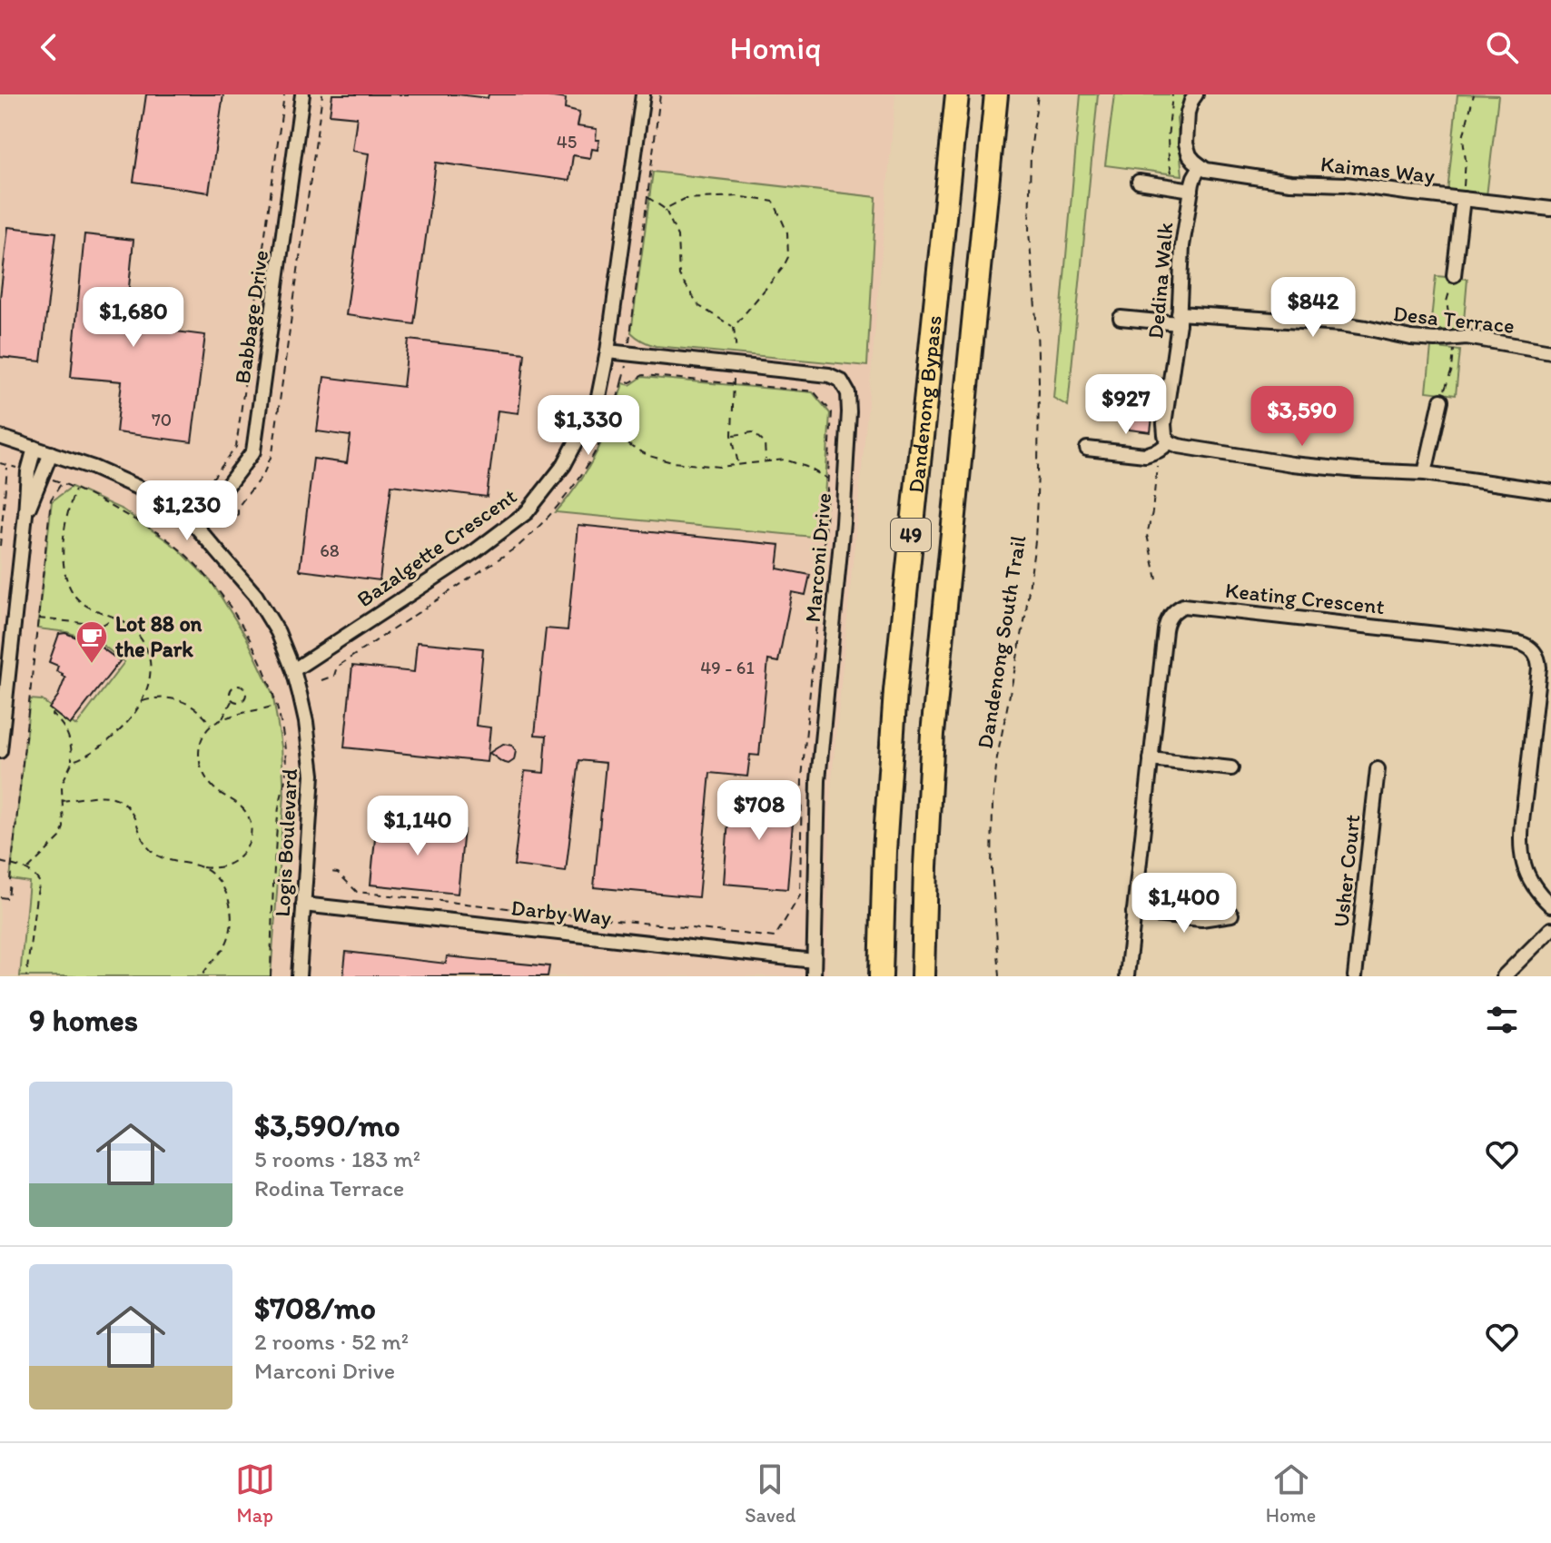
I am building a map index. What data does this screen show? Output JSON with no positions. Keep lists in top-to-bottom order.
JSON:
{
  "streets": {
    "highway": ["Dandenong Bypass", "49"],
    "street": [
      "Kaimas Way",
      "Dedina Walk",
      "Babbage Drive",
      "Desa Terrace",
      "Bazalgette Crescent",
      "Marconi Drive",
      "Keating Crescent",
      "Logis Boulevard",
      "Usher Court",
      "Darby Way"
    ],
    "path": ["Dandenong South Trail"]
  },
  "crossings": [
    ["Kaimas Way", "Dedina Walk"],
    ["Dedina Walk", "Desa Terrace"],
    ["Babbage Drive", "Logis Boulevard"],
    ["Bazalgette Crescent", "Marconi Drive"],
    ["Bazalgette Crescent", "Logis Boulevard"],
    ["Marconi Drive", "Darby Way"],
    ["Logis Boulevard", "Darby Way"]
  ],
  "places": {
    "cafe": ["Lot 88 on the Park"]
  },
  "house_numbers": [
    "45",
    "70",
    "68",
    "49 - 61"
  ],
  "page": {
    "header": "Homiq",
    "price": [
      "$842",
      "$1,680",
      "$927",
      "$3,590",
      "$1,330",
      "$1,230",
      "$708",
      "$1,140",
      "$1,400"
    ],
    "heading": "9 homes",
    "list": [
      {
        "name": "$3,590/mo",
        "note": "5 rooms · 183 m² · Rodina Terrace"
      },
      {
        "name": "$708/mo",
        "note": "2 rooms · 52 m² · Marconi Drive"
      }
    ],
    "tabs": ["Map", "Saved", "Home"]
  }
}
